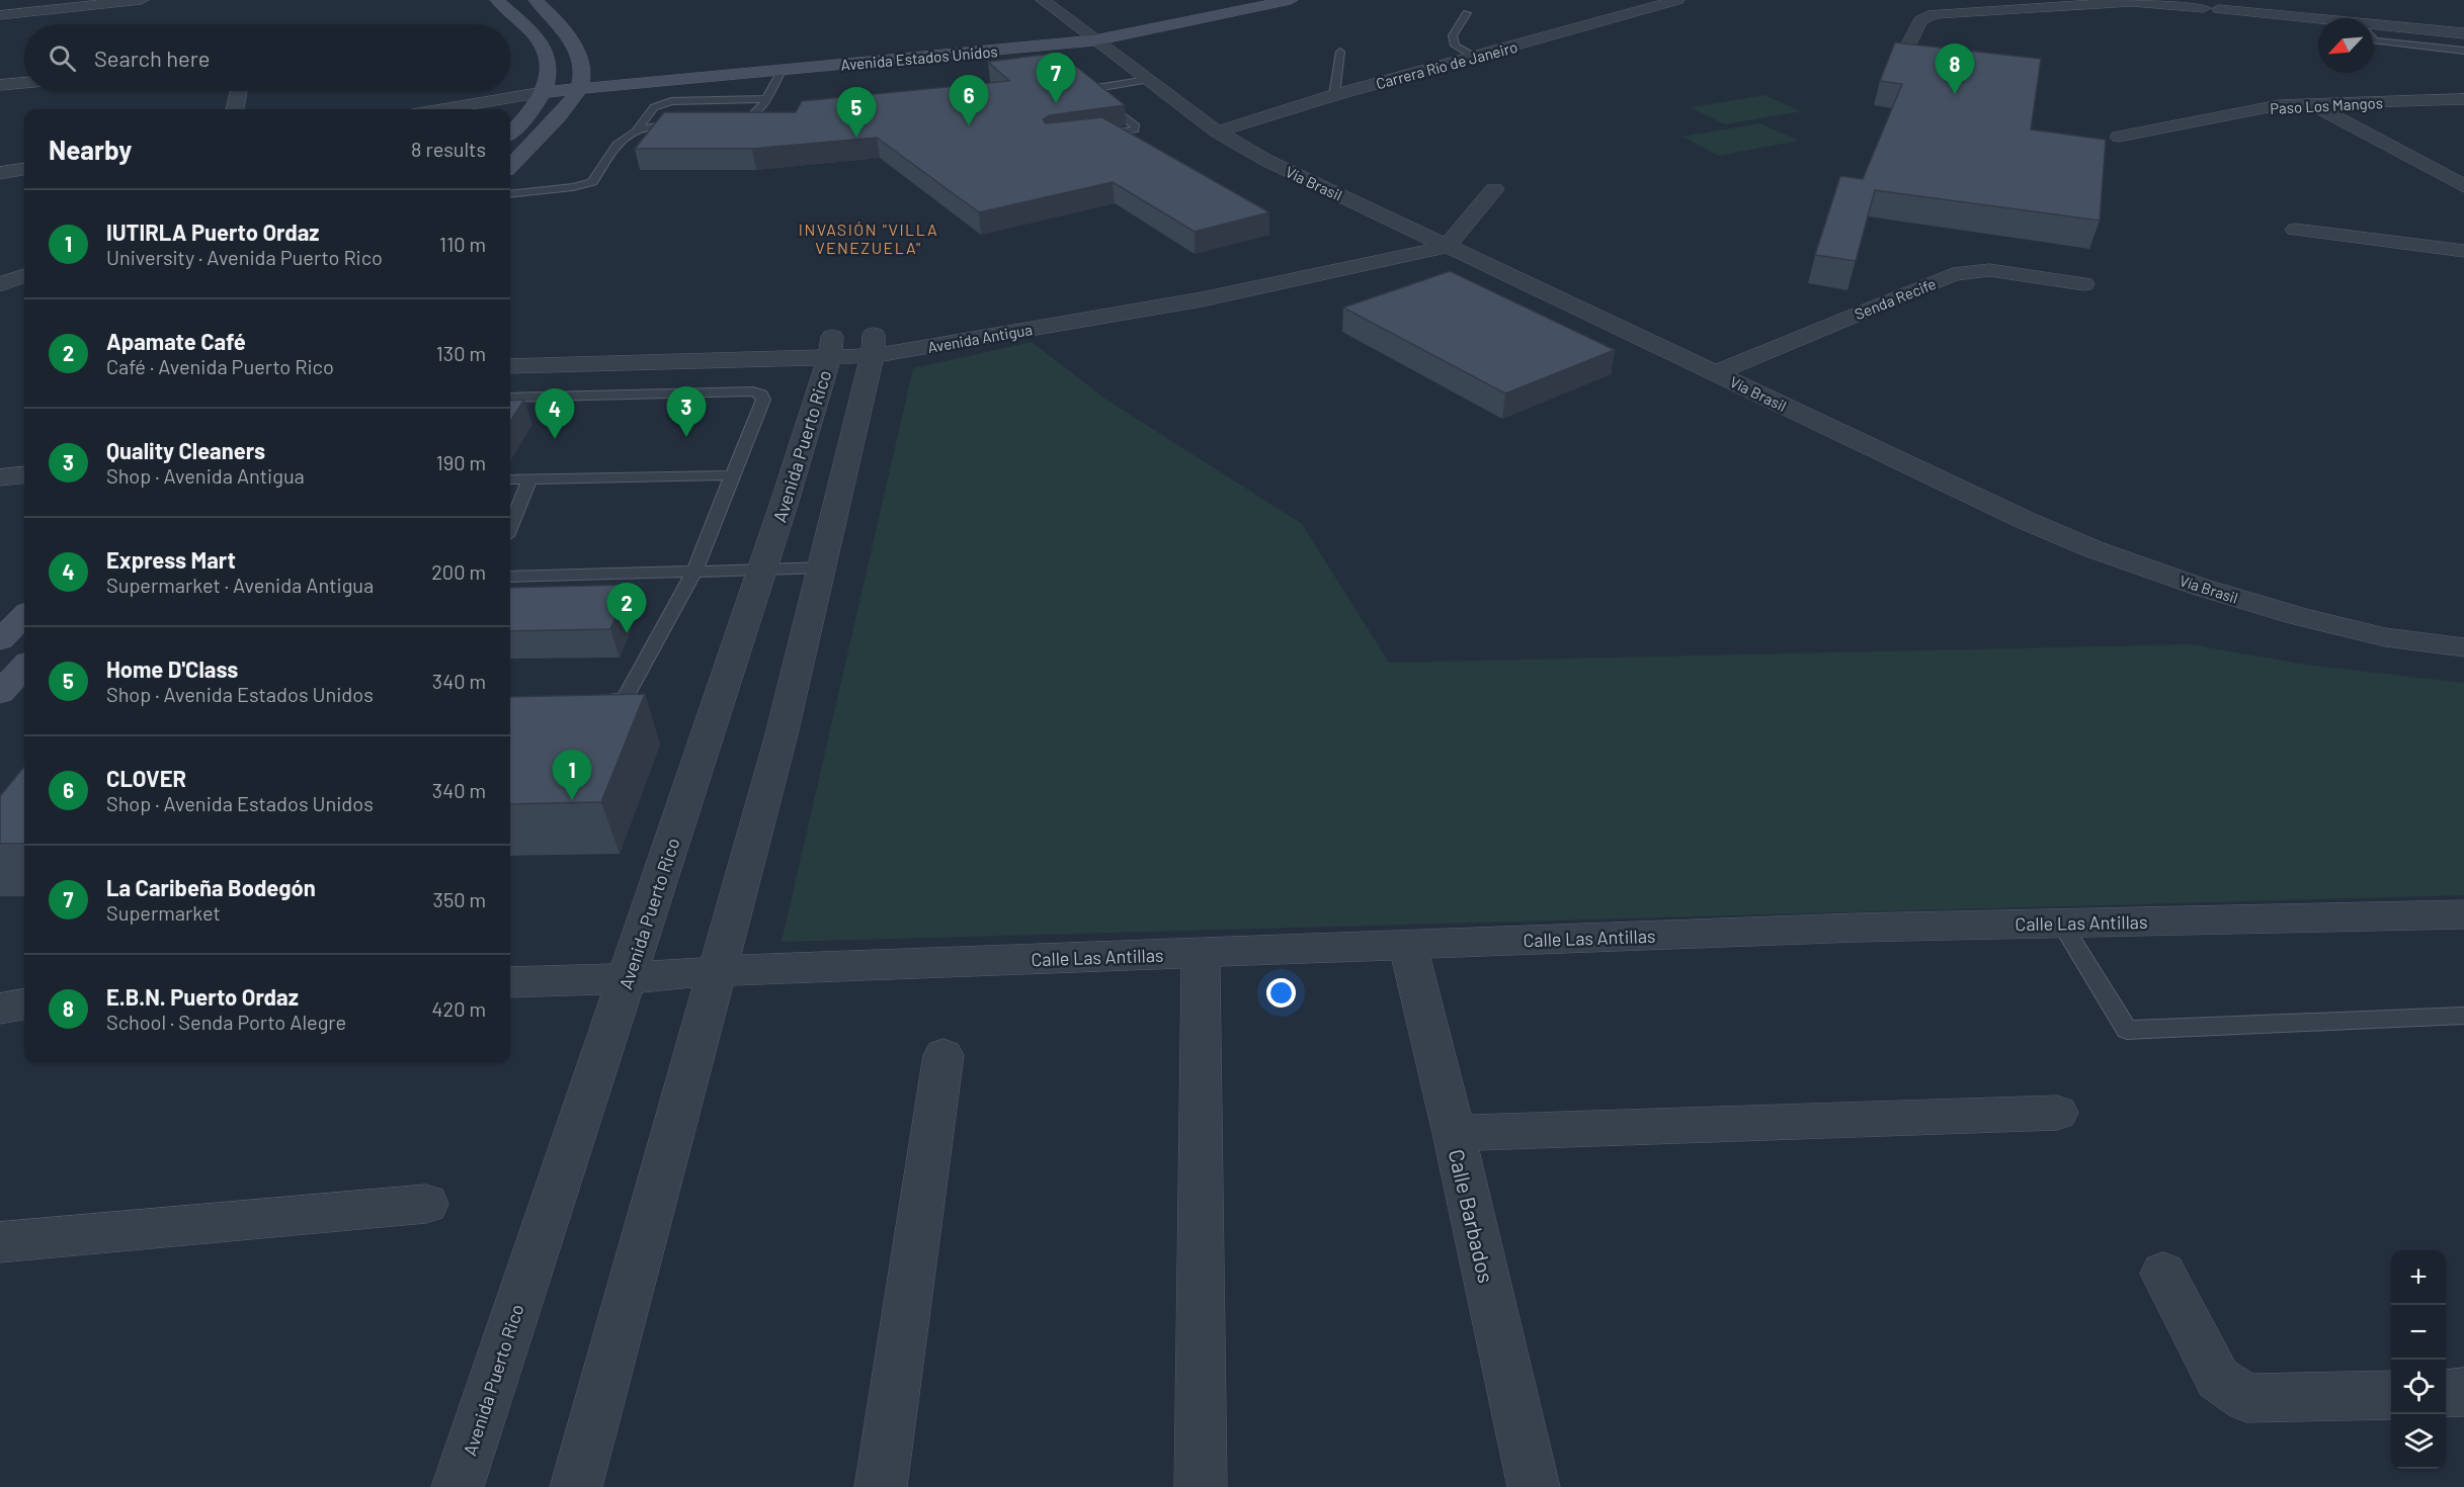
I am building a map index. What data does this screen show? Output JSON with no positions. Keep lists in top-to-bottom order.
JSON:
{
  "streets": {
    "street": [
      "Avenida Estados Unidos",
      "Carrera Río de Janeiro",
      "Paso Los Mangos",
      "Vía Brasil",
      "Senda Recife",
      "Avenida Antigua",
      "Avenida Puerto Rico",
      "Calle Las Antillas",
      "Calle Barbados"
    ]
  },
  "crossings": [
    ["Avenida Estados Unidos", "Vía Brasil"],
    ["Carrera Río de Janeiro", "Vía Brasil"],
    ["Vía Brasil", "Senda Recife"],
    ["Vía Brasil", "Avenida Antigua"],
    ["Avenida Antigua", "Avenida Puerto Rico"],
    ["Avenida Puerto Rico", "Calle Las Antillas"],
    ["Calle Las Antillas", "Calle Barbados"]
  ],
  "districts": ["INVASIÓN \"VILLA VENEZUELA\""],
  "north": "bottom left",
  "page": {
    "search": "Search here",
    "pins": [
      "8",
      "7",
      "6",
      "5",
      "3",
      "4",
      "2",
      "1"
    ],
    "heading": ["Nearby", "8 results"],
    "list": [
      {
        "mark": "1",
        "name": "IUTIRLA Puerto Ordaz",
        "note": "University · Avenida Puerto Rico",
        "value": "110 m"
      },
      {
        "mark": "2",
        "name": "Apamate Café",
        "note": "Café · Avenida Puerto Rico",
        "value": "130 m"
      },
      {
        "mark": "3",
        "name": "Quality Cleaners",
        "note": "Shop · Avenida Antigua",
        "value": "190 m"
      },
      {
        "mark": "4",
        "name": "Express Mart",
        "note": "Supermarket · Avenida Antigua",
        "value": "200 m"
      },
      {
        "mark": "5",
        "name": "Home D'Class",
        "note": "Shop · Avenida Estados Unidos",
        "value": "340 m"
      },
      {
        "mark": "6",
        "name": "CLOVER",
        "note": "Shop · Avenida Estados Unidos",
        "value": "340 m"
      },
      {
        "mark": "7",
        "name": "La Caribeña Bodegón",
        "note": "Supermarket",
        "value": "350 m"
      },
      {
        "mark": "8",
        "name": "E.B.N. Puerto Ordaz",
        "note": "School · Senda Porto Alegre",
        "value": "420 m"
      }
    ],
    "map_buttons": ["+", "−"]
  }
}
